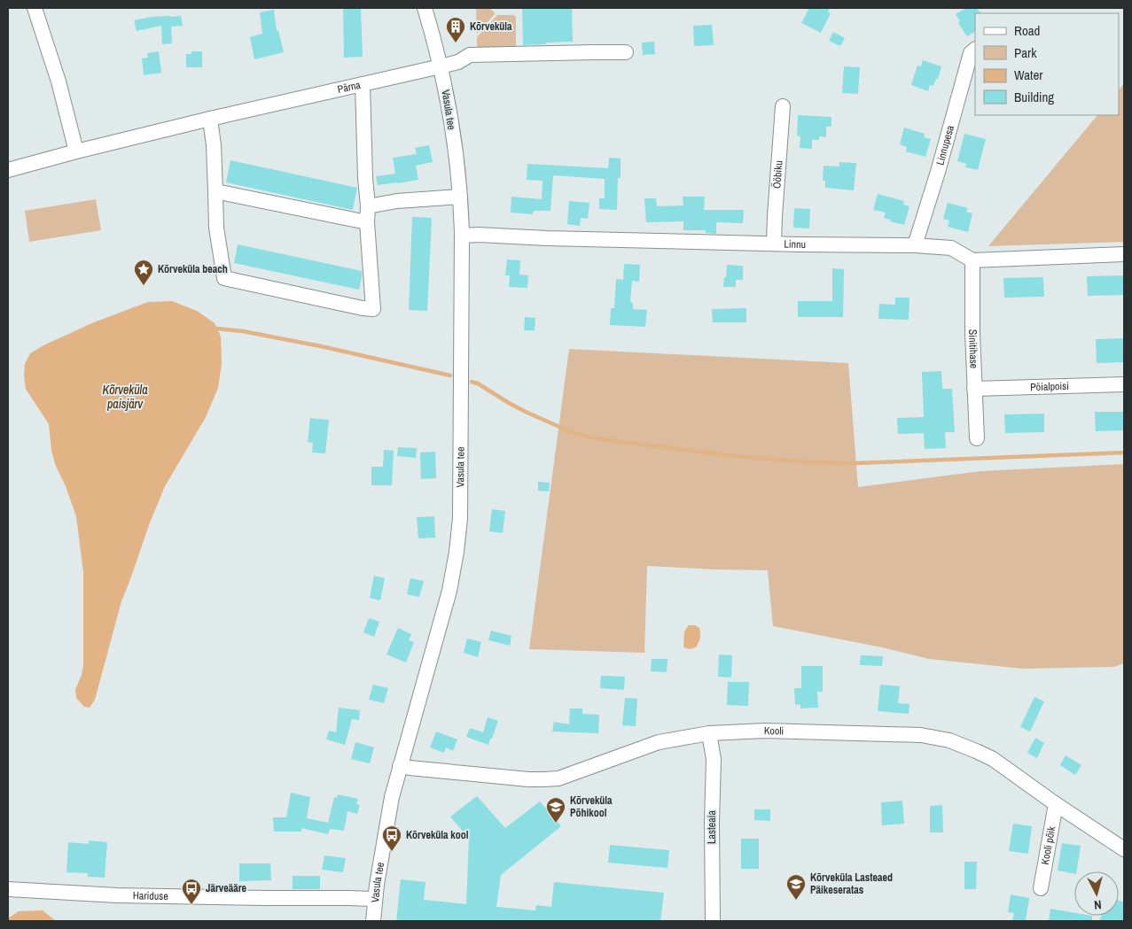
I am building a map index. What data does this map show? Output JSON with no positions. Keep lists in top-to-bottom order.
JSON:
{
  "streets": {
    "street": [
      "Pärna",
      "Vasula tee",
      "Linnupesa",
      "Ööbiku",
      "Linnu",
      "Sinitihase",
      "Pöialpoisi",
      "Kooli",
      "Lasteaia",
      "Kooli põik",
      "Hariduse"
    ]
  },
  "crossings": [
    ["Pärna", "Vasula tee"],
    ["Vasula tee", "Linnu"],
    ["Vasula tee", "Kooli"],
    ["Vasula tee", "Hariduse"],
    ["Linnupesa", "Linnu"],
    ["Ööbiku", "Linnu"],
    ["Linnu", "Sinitihase"],
    ["Sinitihase", "Pöialpoisi"],
    ["Kooli", "Lasteaia"],
    ["Kooli", "Kooli põik"]
  ],
  "water": ["Kõrveküla paisjärv"],
  "places": {
    "building": ["Kõrveküla"],
    "place": ["Kõrveküla beach"],
    "school or university": ["Kõrveküla Põhikool", "Kõrveküla Lasteaed Päikeseratas"],
    "bus stop": ["Kõrveküla kool", "Järveääre"]
  },
  "legend": [
    "Road",
    "Park",
    "Water",
    "Building"
  ],
  "north": "bottom"
}
